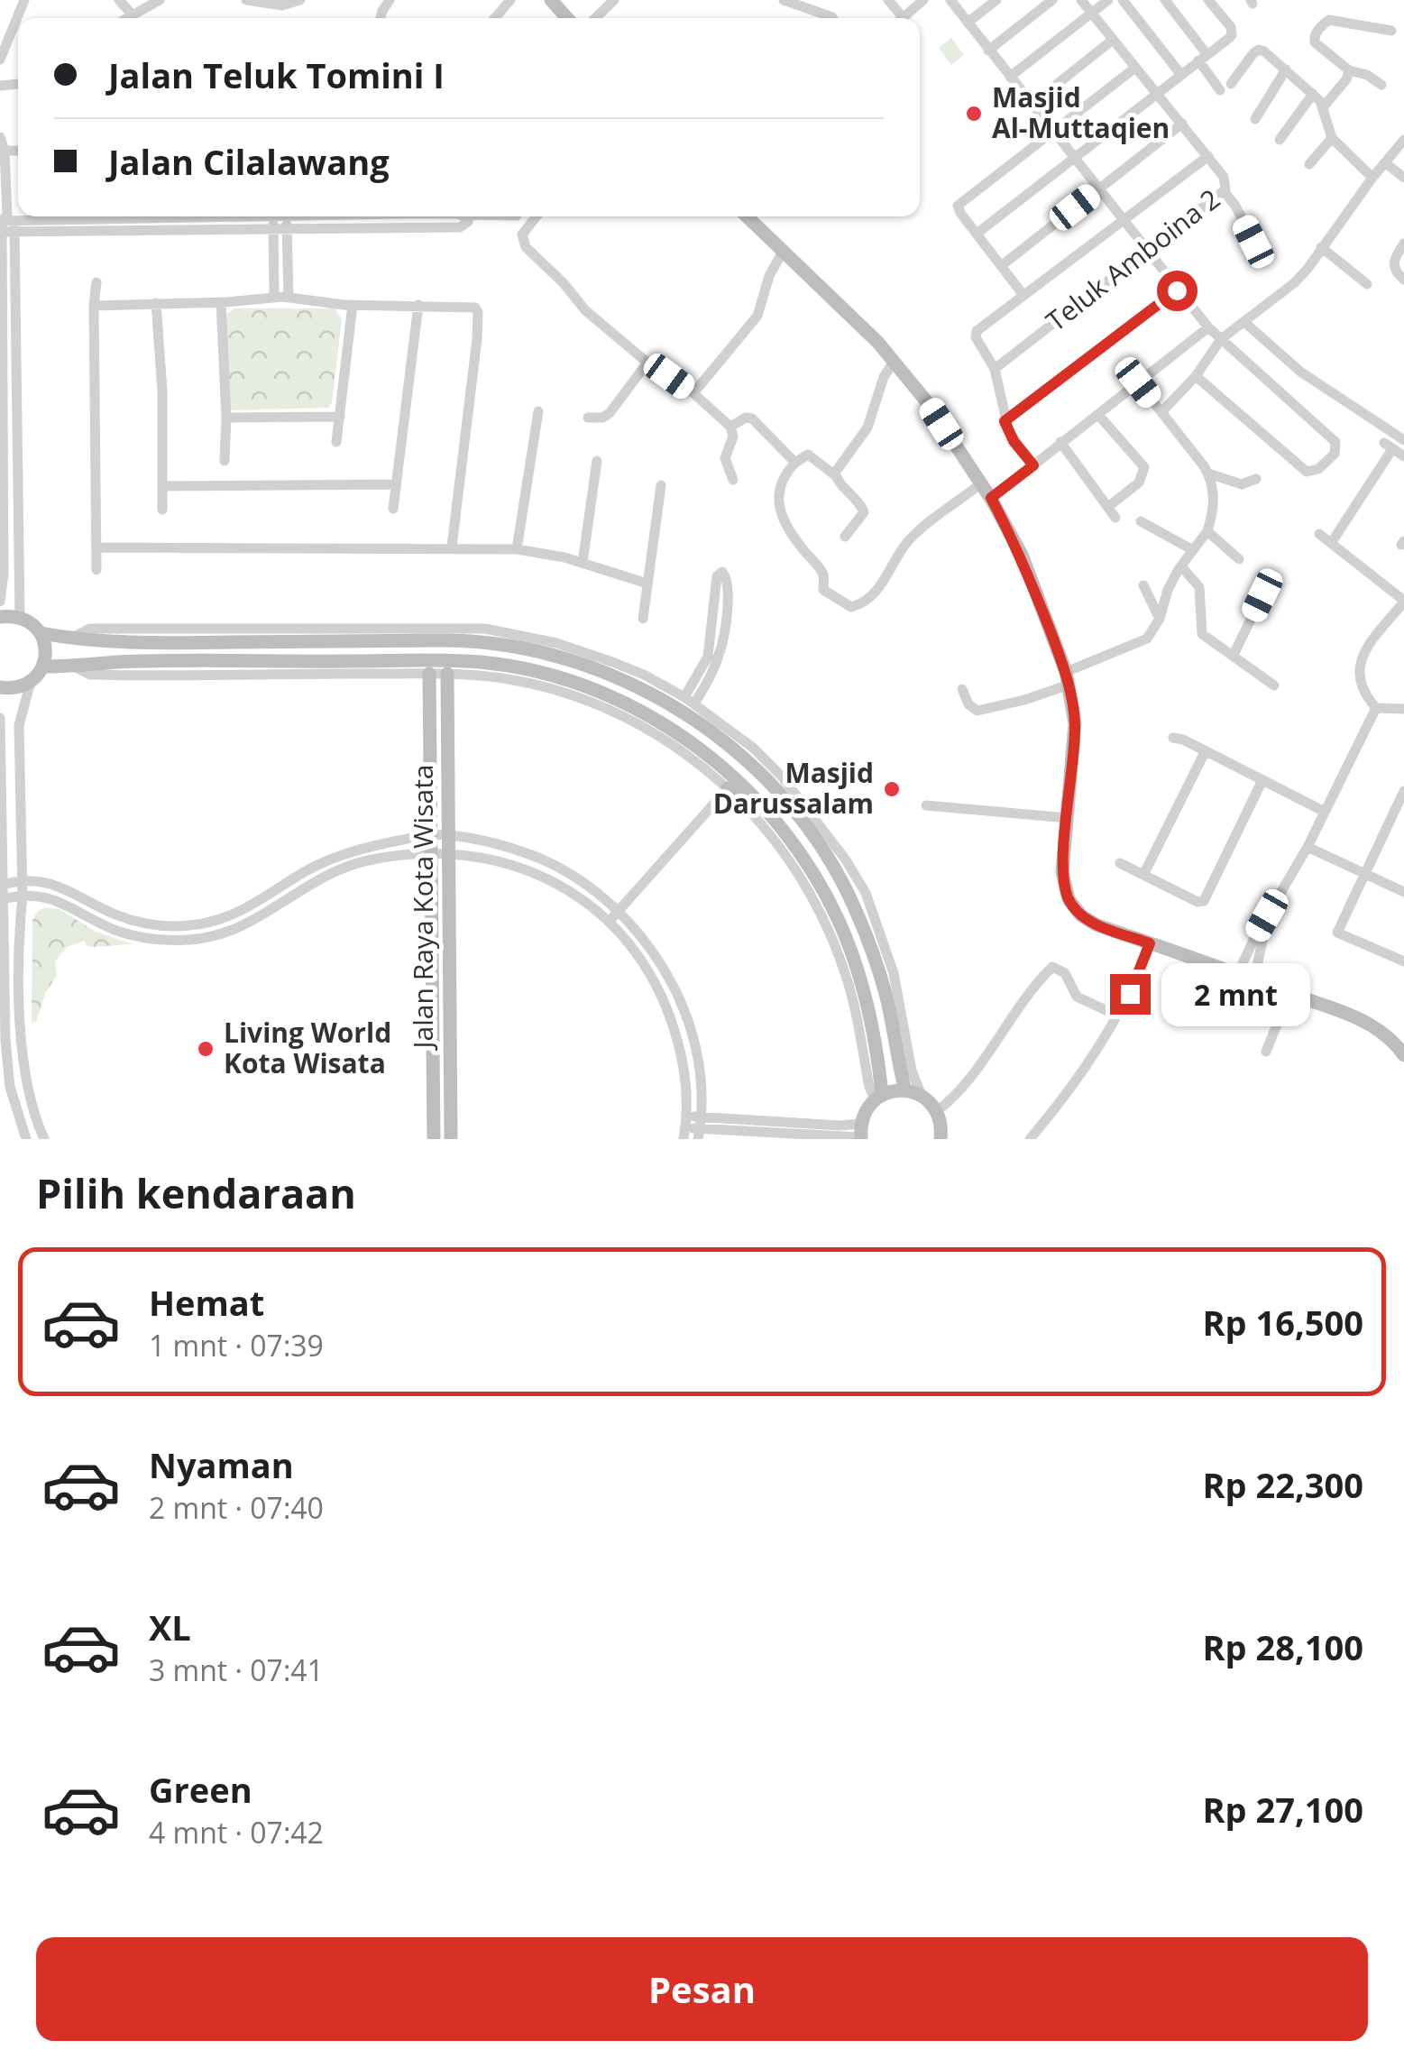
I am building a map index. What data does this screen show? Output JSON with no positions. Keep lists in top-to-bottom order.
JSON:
{
  "streets": {
    "street": ["Teluk Amboina 2", "Jalan Raya Kota Wisata"]
  },
  "places": ["Masjid Al-Muttaqien", "Masjid Darussalam", "Living World Kota Wisata"],
  "page": {
    "banner": ["Jalan Teluk Tomini I", "Jalan Cilalawang"],
    "bubble": "2 mnt",
    "heading": "Pilih kendaraan",
    "list": [
      {
        "name": "Hemat",
        "note": "1 mnt · 07:39",
        "value": "Rp 16,500"
      },
      {
        "name": "Nyaman",
        "note": "2 mnt · 07:40",
        "value": "Rp 22,300"
      },
      {
        "name": "XL",
        "note": "3 mnt · 07:41",
        "value": "Rp 28,100"
      },
      {
        "name": "Green",
        "note": "4 mnt · 07:42",
        "value": "Rp 27,100"
      }
    ],
    "buttons": "Pesan"
  }
}
